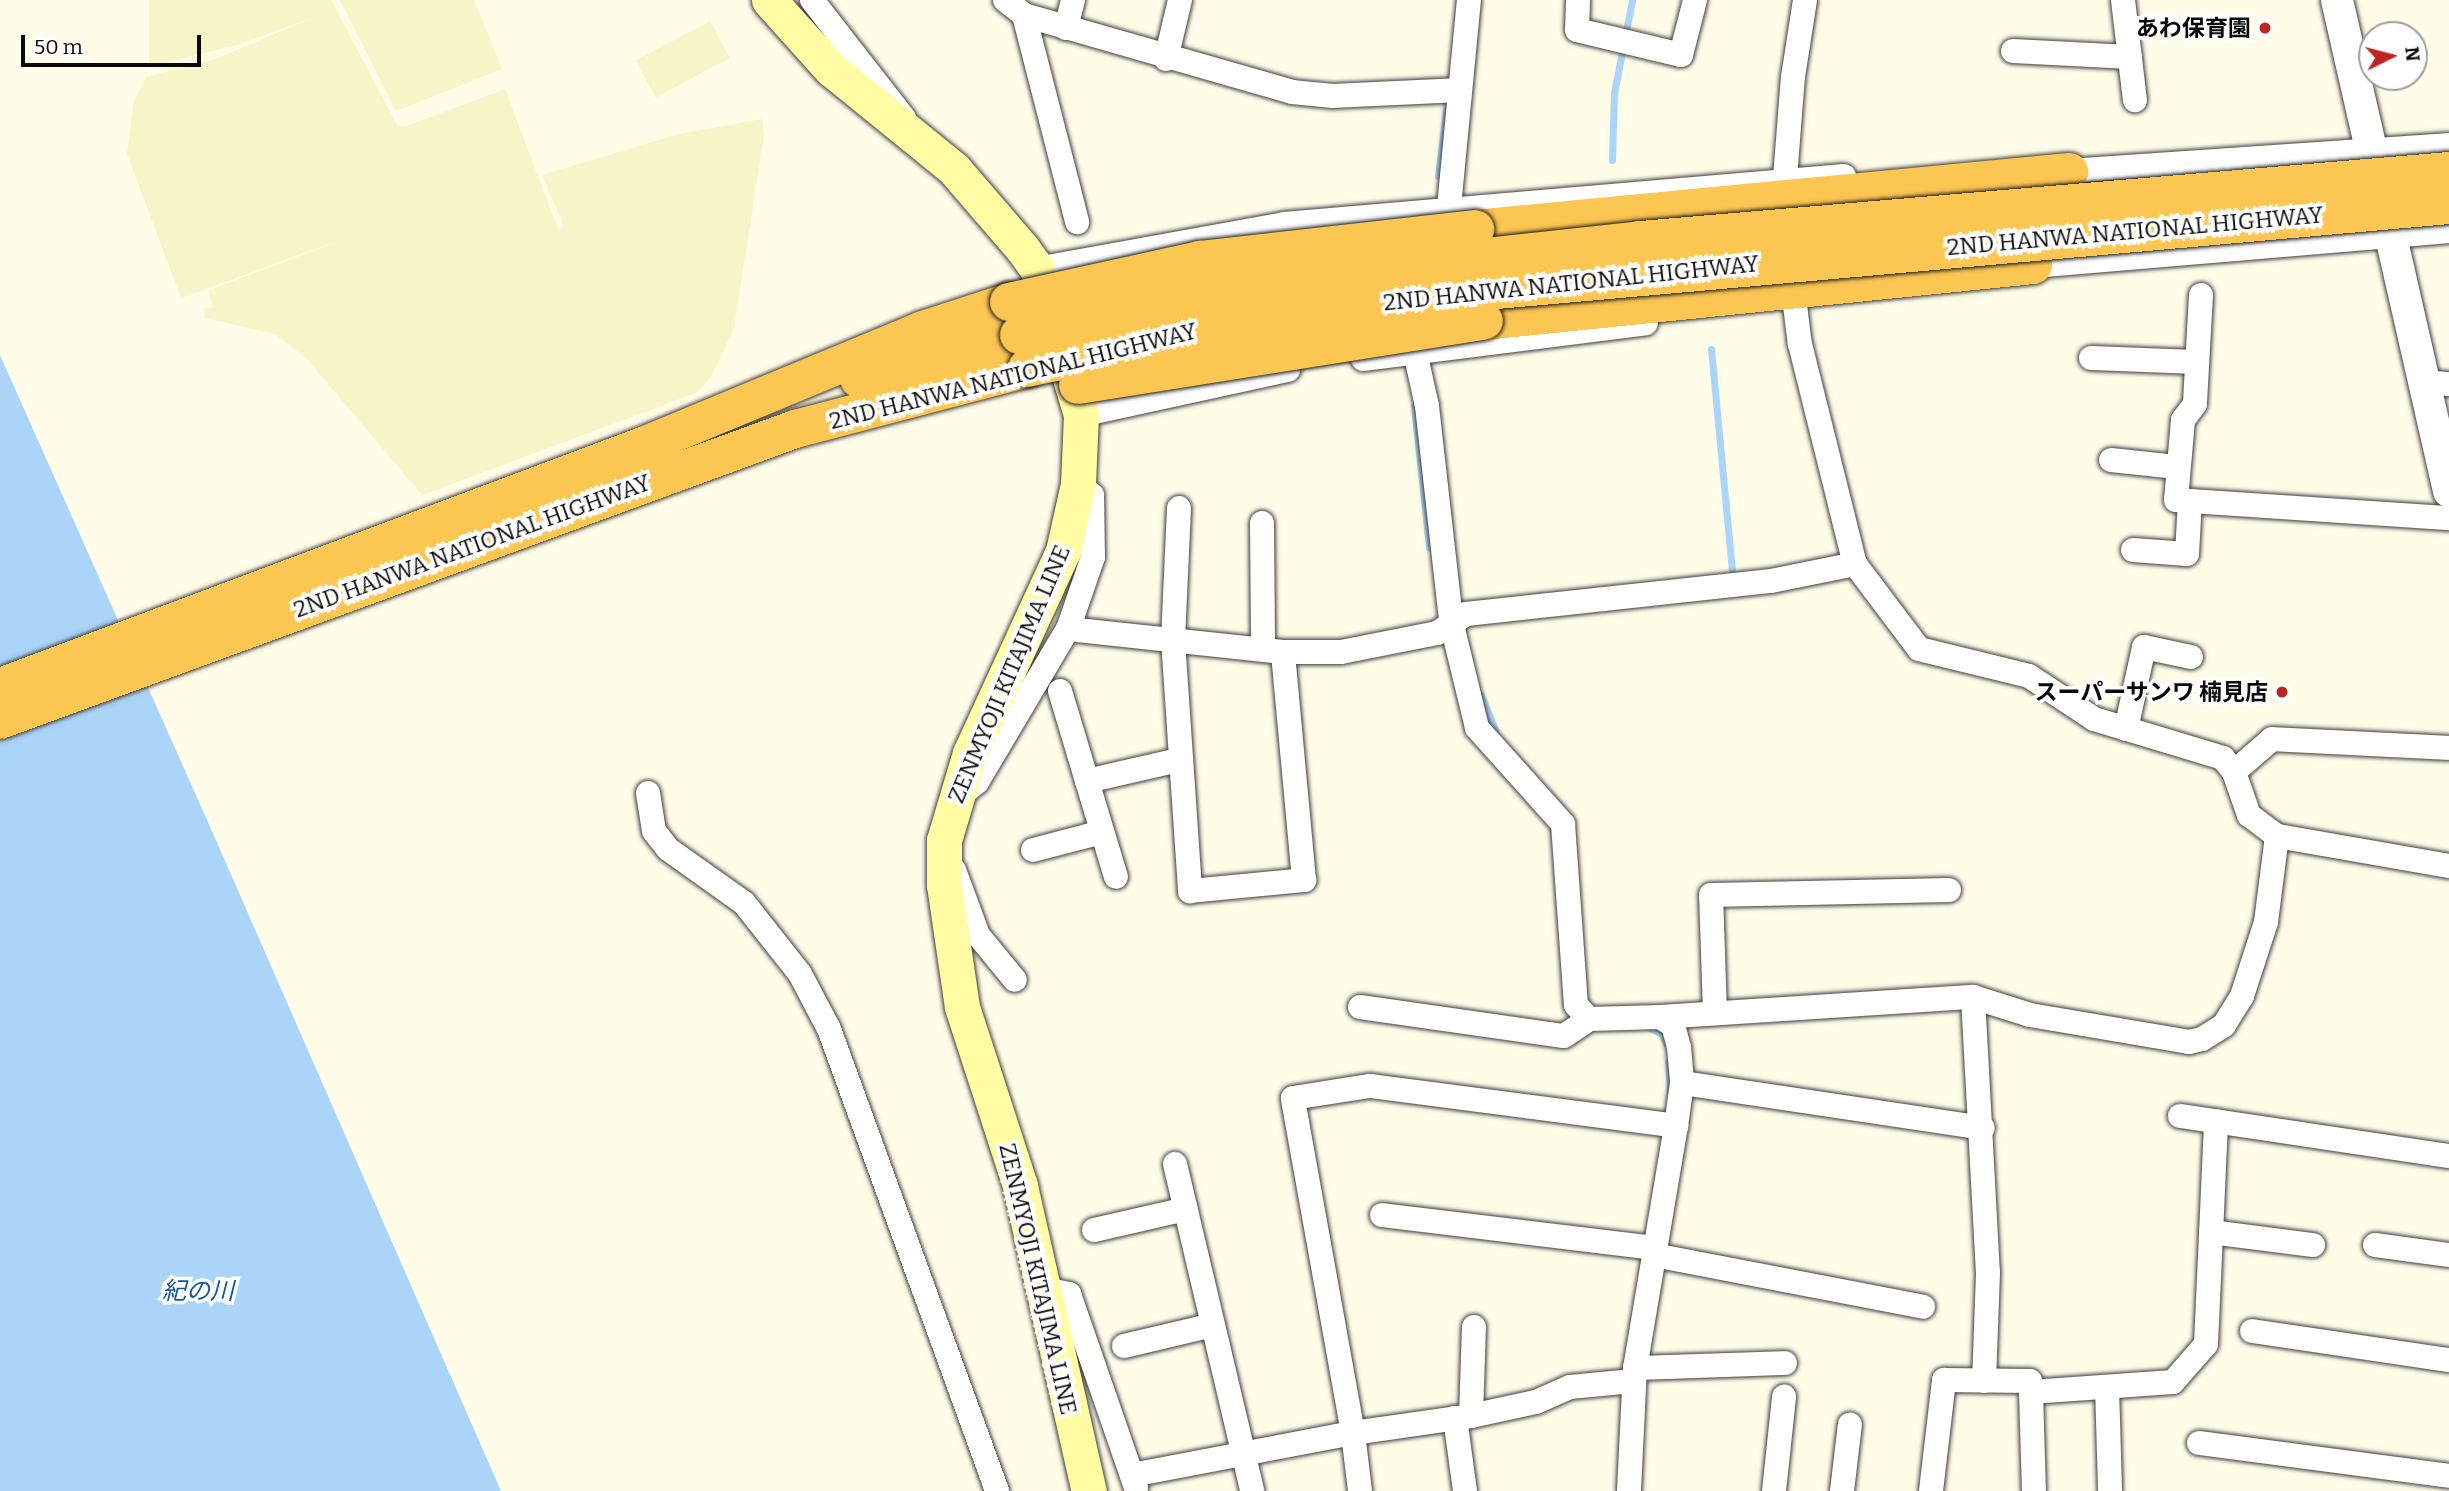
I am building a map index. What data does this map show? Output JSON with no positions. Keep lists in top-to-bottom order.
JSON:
{
  "streets": {
    "highway": ["2ND HANWA NATIONAL HIGHWAY"],
    "main road": ["ZENMYOJI KITAJIMA LINE"]
  },
  "water": ["紀の川"],
  "places": ["あわ保育園", "スーパーサンワ 楠見店"],
  "scale_bar": "50 m",
  "north": "right"
}
